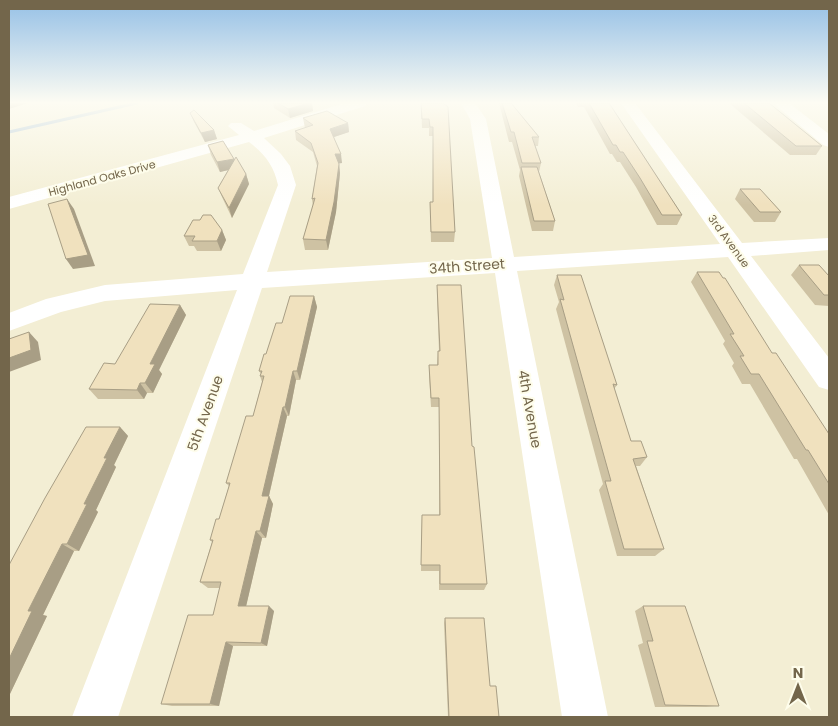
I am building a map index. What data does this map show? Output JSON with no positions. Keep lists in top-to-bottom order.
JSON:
{
  "streets": {
    "street": [
      "Highland Oaks Drive",
      "3rd Avenue",
      "34th Street",
      "4th Avenue",
      "5th Avenue"
    ]
  },
  "crossings": [
    ["3rd Avenue", "34th Street"],
    ["34th Street", "4th Avenue"],
    ["34th Street", "5th Avenue"]
  ],
  "north": "top"
}
